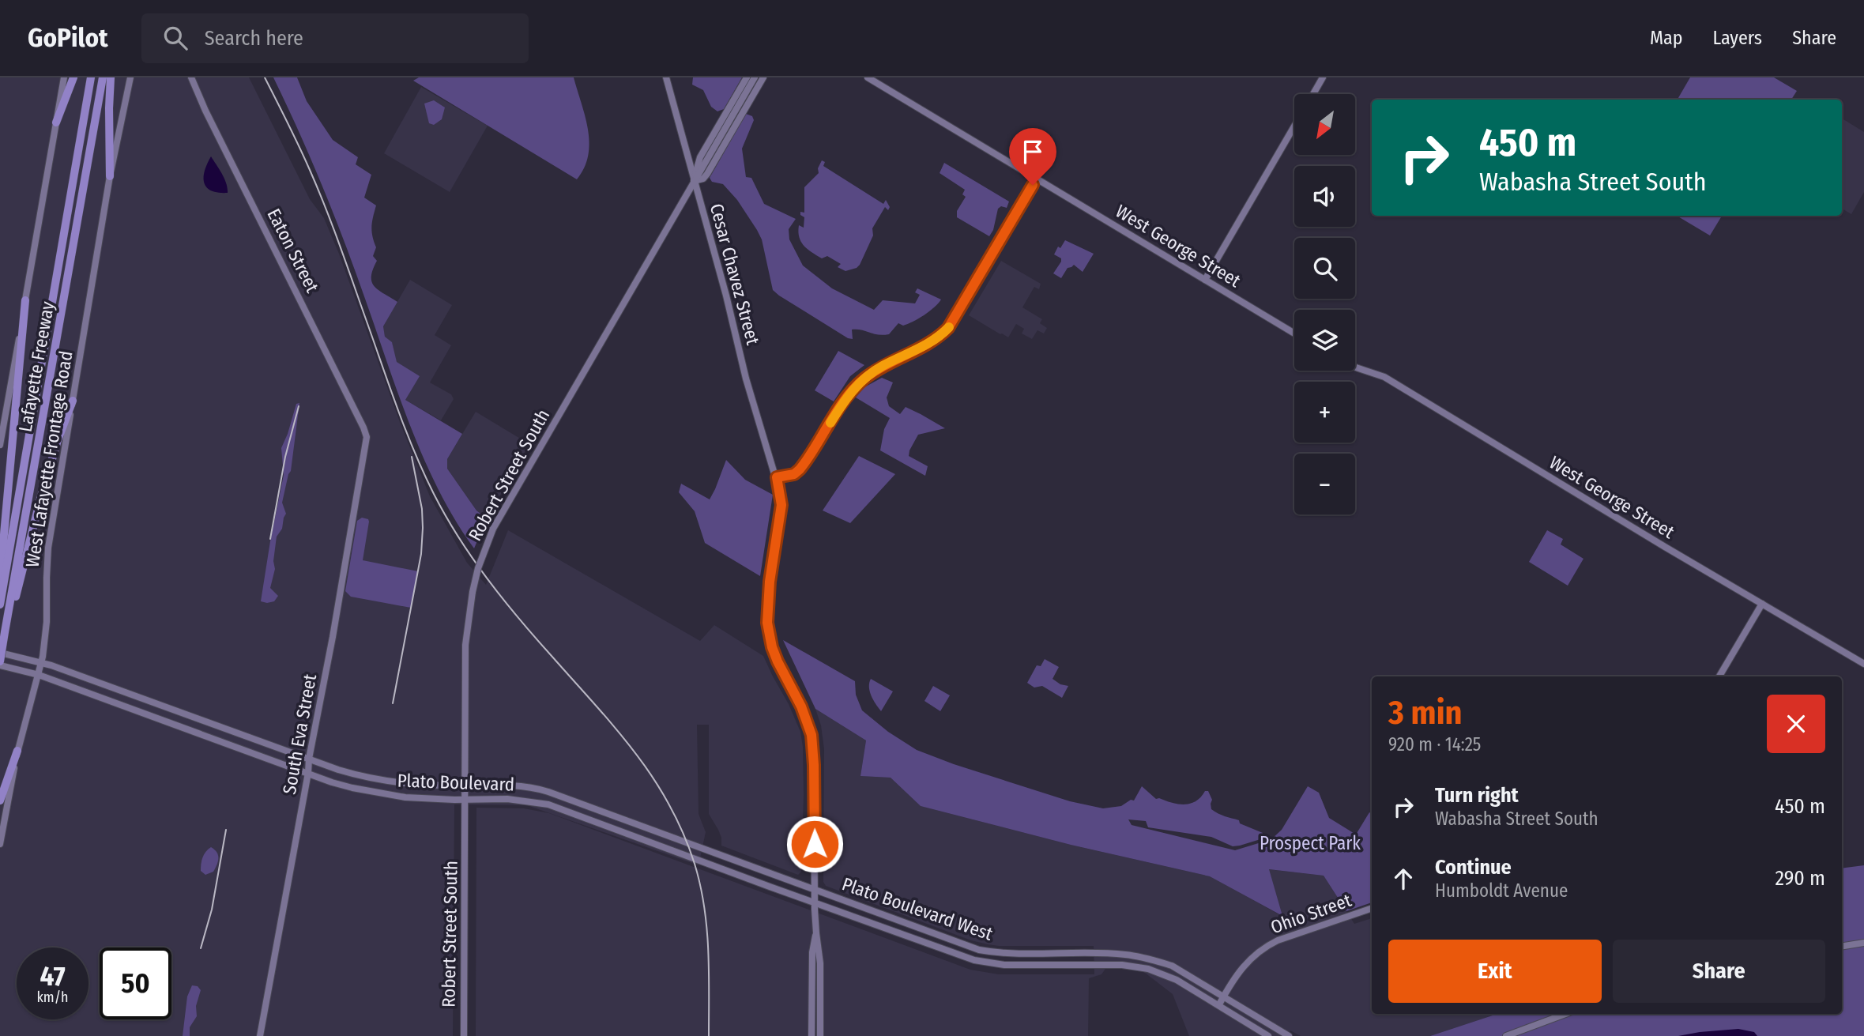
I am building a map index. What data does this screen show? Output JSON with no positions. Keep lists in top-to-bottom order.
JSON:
{
  "streets": {
    "highway": ["Lafayette Freeway"],
    "main road": [
      "West George Street",
      "Eaton Street",
      "Cesar Chavez Street",
      "West Lafayette Frontage Road",
      "Robert Street South",
      "South Eva Street",
      "Plato Boulevard",
      "Plato Boulevard West",
      "Ohio Street"
    ]
  },
  "crossings": [
    ["Eaton Street", "South Eva Street"],
    ["Cesar Chavez Street", "Robert Street South"],
    ["Cesar Chavez Street", "Plato Boulevard"],
    ["Cesar Chavez Street", "Plato Boulevard West"],
    ["Lafayette Freeway", "Plato Boulevard"],
    ["West Lafayette Frontage Road", "Plato Boulevard"],
    ["Robert Street South", "Plato Boulevard"],
    ["South Eva Street", "Plato Boulevard"],
    ["Plato Boulevard", "Plato Boulevard West"],
    ["Plato Boulevard West", "Ohio Street"]
  ],
  "parks": ["Prospect Park"],
  "north": "bottom left",
  "page": {
    "header": "GoPilot",
    "search": "Search here",
    "nav": ["Map", "Layers", "Share"],
    "map_buttons": ["+", "−"],
    "turn": ["450 m", "Wabasha Street South"],
    "heading": ["3 min", "920 m · 14:25"],
    "list": [
      {
        "name": "Turn right",
        "note": "Wabasha Street South",
        "value": "450 m"
      },
      {
        "name": "Continue",
        "note": "Humboldt Avenue",
        "value": "290 m"
      }
    ],
    "buttons": ["Exit", "Share"],
    "speed": "47 km/h",
    "limit": "50"
  }
}
